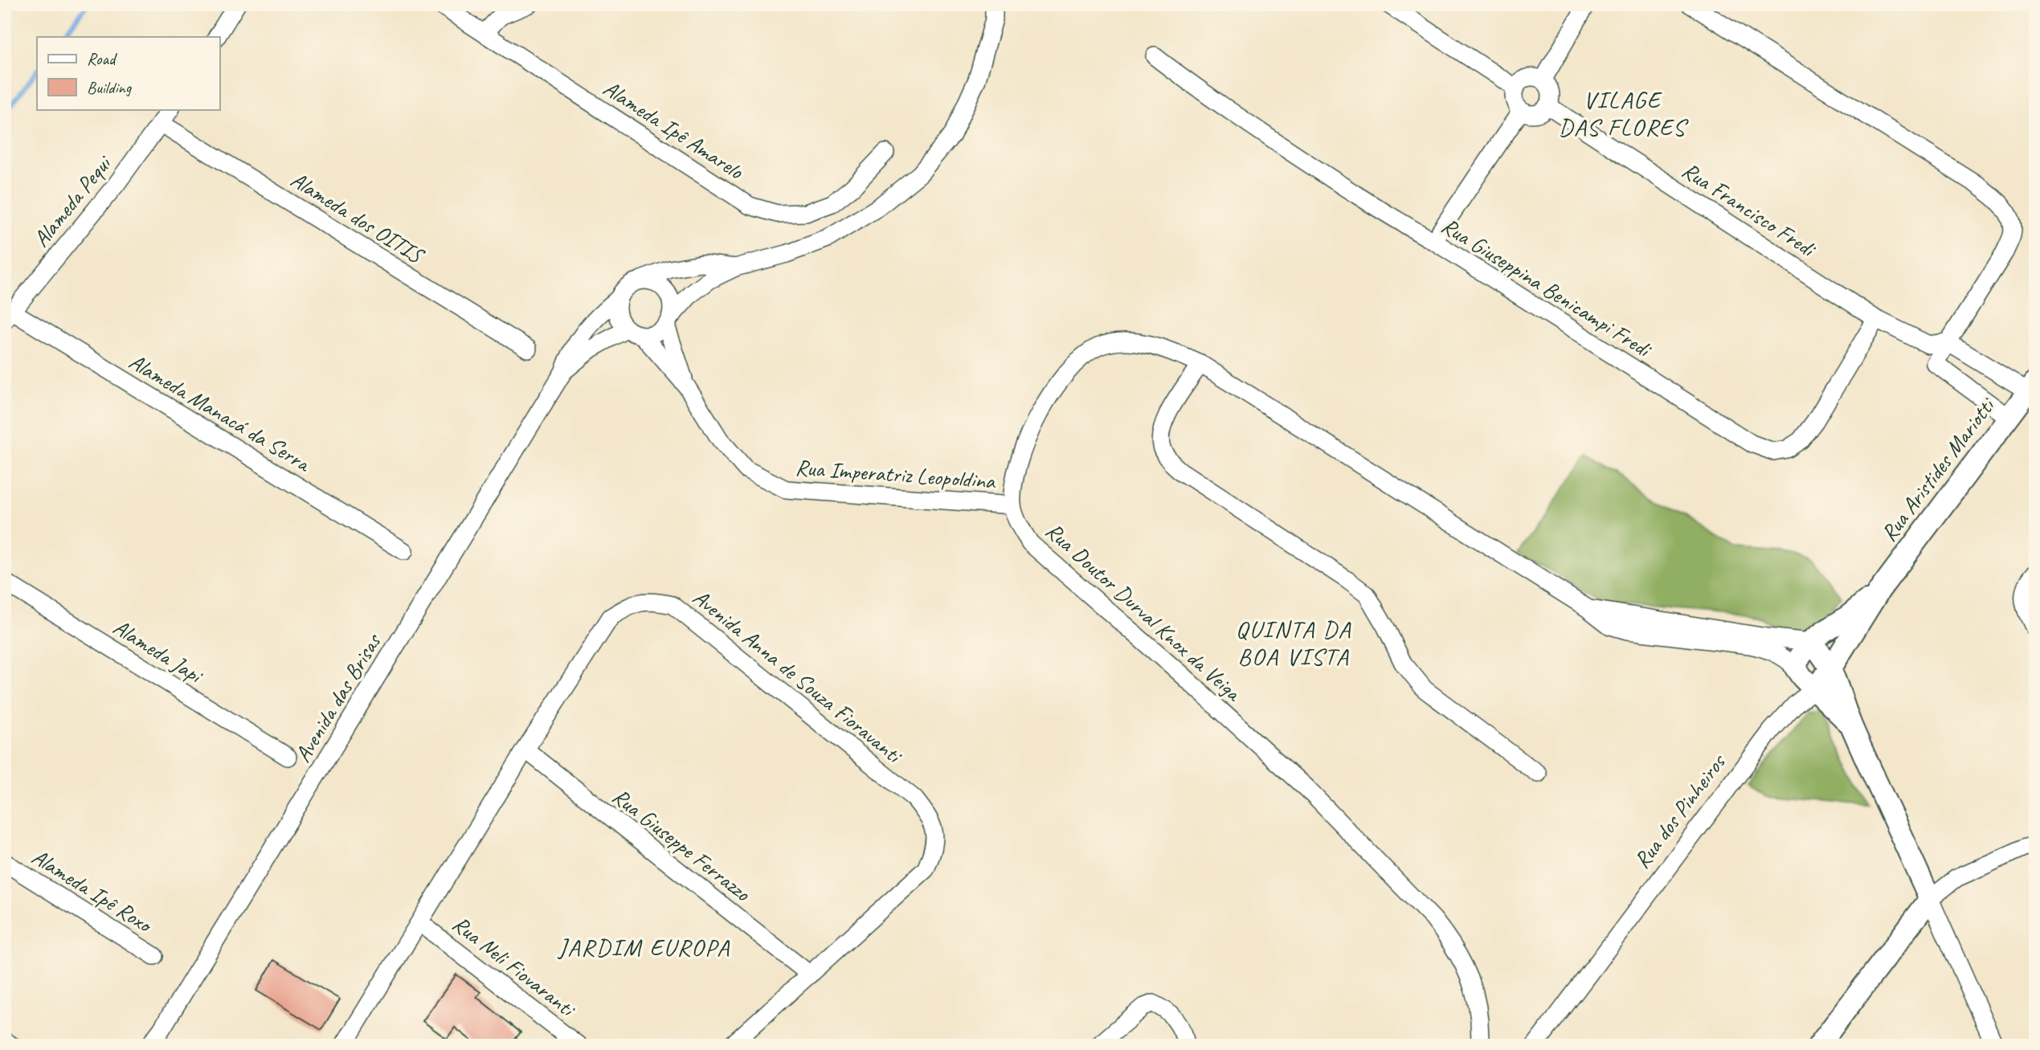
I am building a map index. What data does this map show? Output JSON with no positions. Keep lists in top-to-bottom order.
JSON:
{
  "streets": {
    "street": [
      "Alameda Ipê Amarelo",
      "Alameda Pequi",
      "Rua Francisco Fredi",
      "Alameda dos OITIS",
      "Rua Giuseppina Benicampi Fredi",
      "Alameda Manacá da Serra",
      "Rua Aristides Mariotti",
      "Rua Imperatriz Leopoldina",
      "Rua Doutor Durval Knox da Veiga",
      "Alameda Japi",
      "Avenida Anna de Souza Fioravanti",
      "Avenida das Brisas",
      "Rua dos Pinheiros",
      "Rua Giuseppe Ferrazzo",
      "Alameda Ipê Roxo",
      "Rua Neli Fiovaranti"
    ]
  },
  "crossings": [
    ["Alameda Pequi", "Alameda dos OITIS"],
    ["Alameda Pequi", "Alameda Manacá da Serra"],
    ["Rua Francisco Fredi", "Rua Giuseppina Benicampi Fredi"],
    ["Rua Aristides Mariotti", "Rua Doutor Durval Knox da Veiga"],
    ["Rua Aristides Mariotti", "Rua dos Pinheiros"],
    ["Rua Imperatriz Leopoldina", "Rua Doutor Durval Knox da Veiga"],
    ["Rua Imperatriz Leopoldina", "Avenida das Brisas"],
    ["Avenida Anna de Souza Fioravanti", "Rua Giuseppe Ferrazzo"],
    ["Avenida Anna de Souza Fioravanti", "Rua Neli Fiovaranti"]
  ],
  "districts": ["VILAGE DAS FLORES", "QUINTA DA BOA VISTA", "JARDIM EUROPA"],
  "legend": ["Road", "Building"]
}
